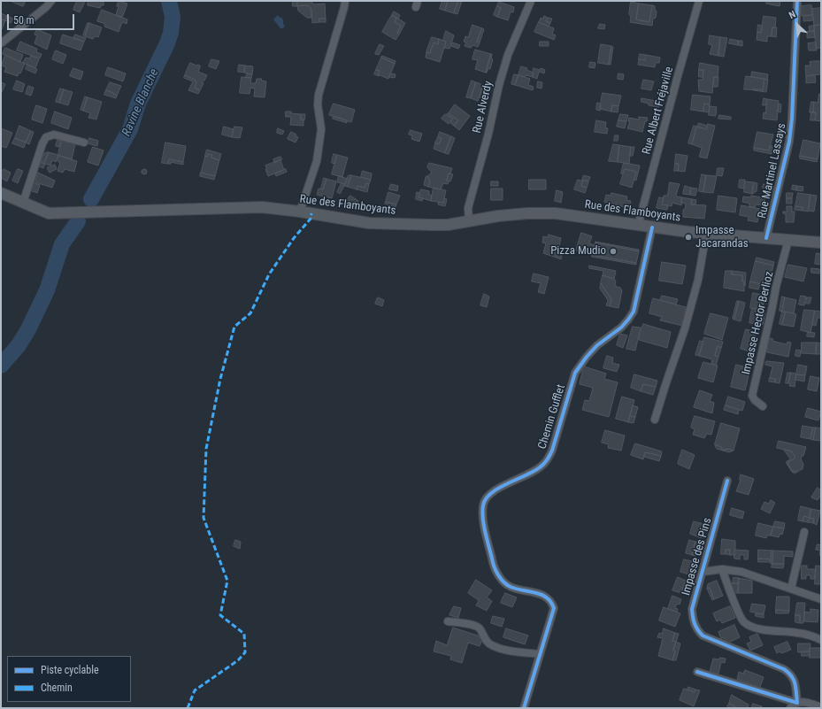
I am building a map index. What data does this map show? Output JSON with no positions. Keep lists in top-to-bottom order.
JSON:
{
  "streets": {
    "main road": ["Rue des Flamboyants"],
    "street": [
      "Rue Alverdy",
      "Rue Albert Fréjaville",
      "Rue Martinel Lassays",
      "Impasse Hector Berlioz",
      "Chemin Gufflet",
      "Impasse des Pins"
    ]
  },
  "crossings": [
    ["Rue Alverdy", "Rue des Flamboyants"],
    ["Rue Albert Fréjaville", "Rue des Flamboyants"],
    ["Rue Martinel Lassays", "Rue des Flamboyants"],
    ["Rue des Flamboyants", "Impasse Hector Berlioz"],
    ["Rue des Flamboyants", "Chemin Gufflet"]
  ],
  "water": ["Ravine Blanche"],
  "places": ["Impasse Jacarandas", "Pizza Mudio"],
  "legend": ["Piste cyclable", "Chemin"],
  "scale_bar": "50 m",
  "north": "top left"
}
